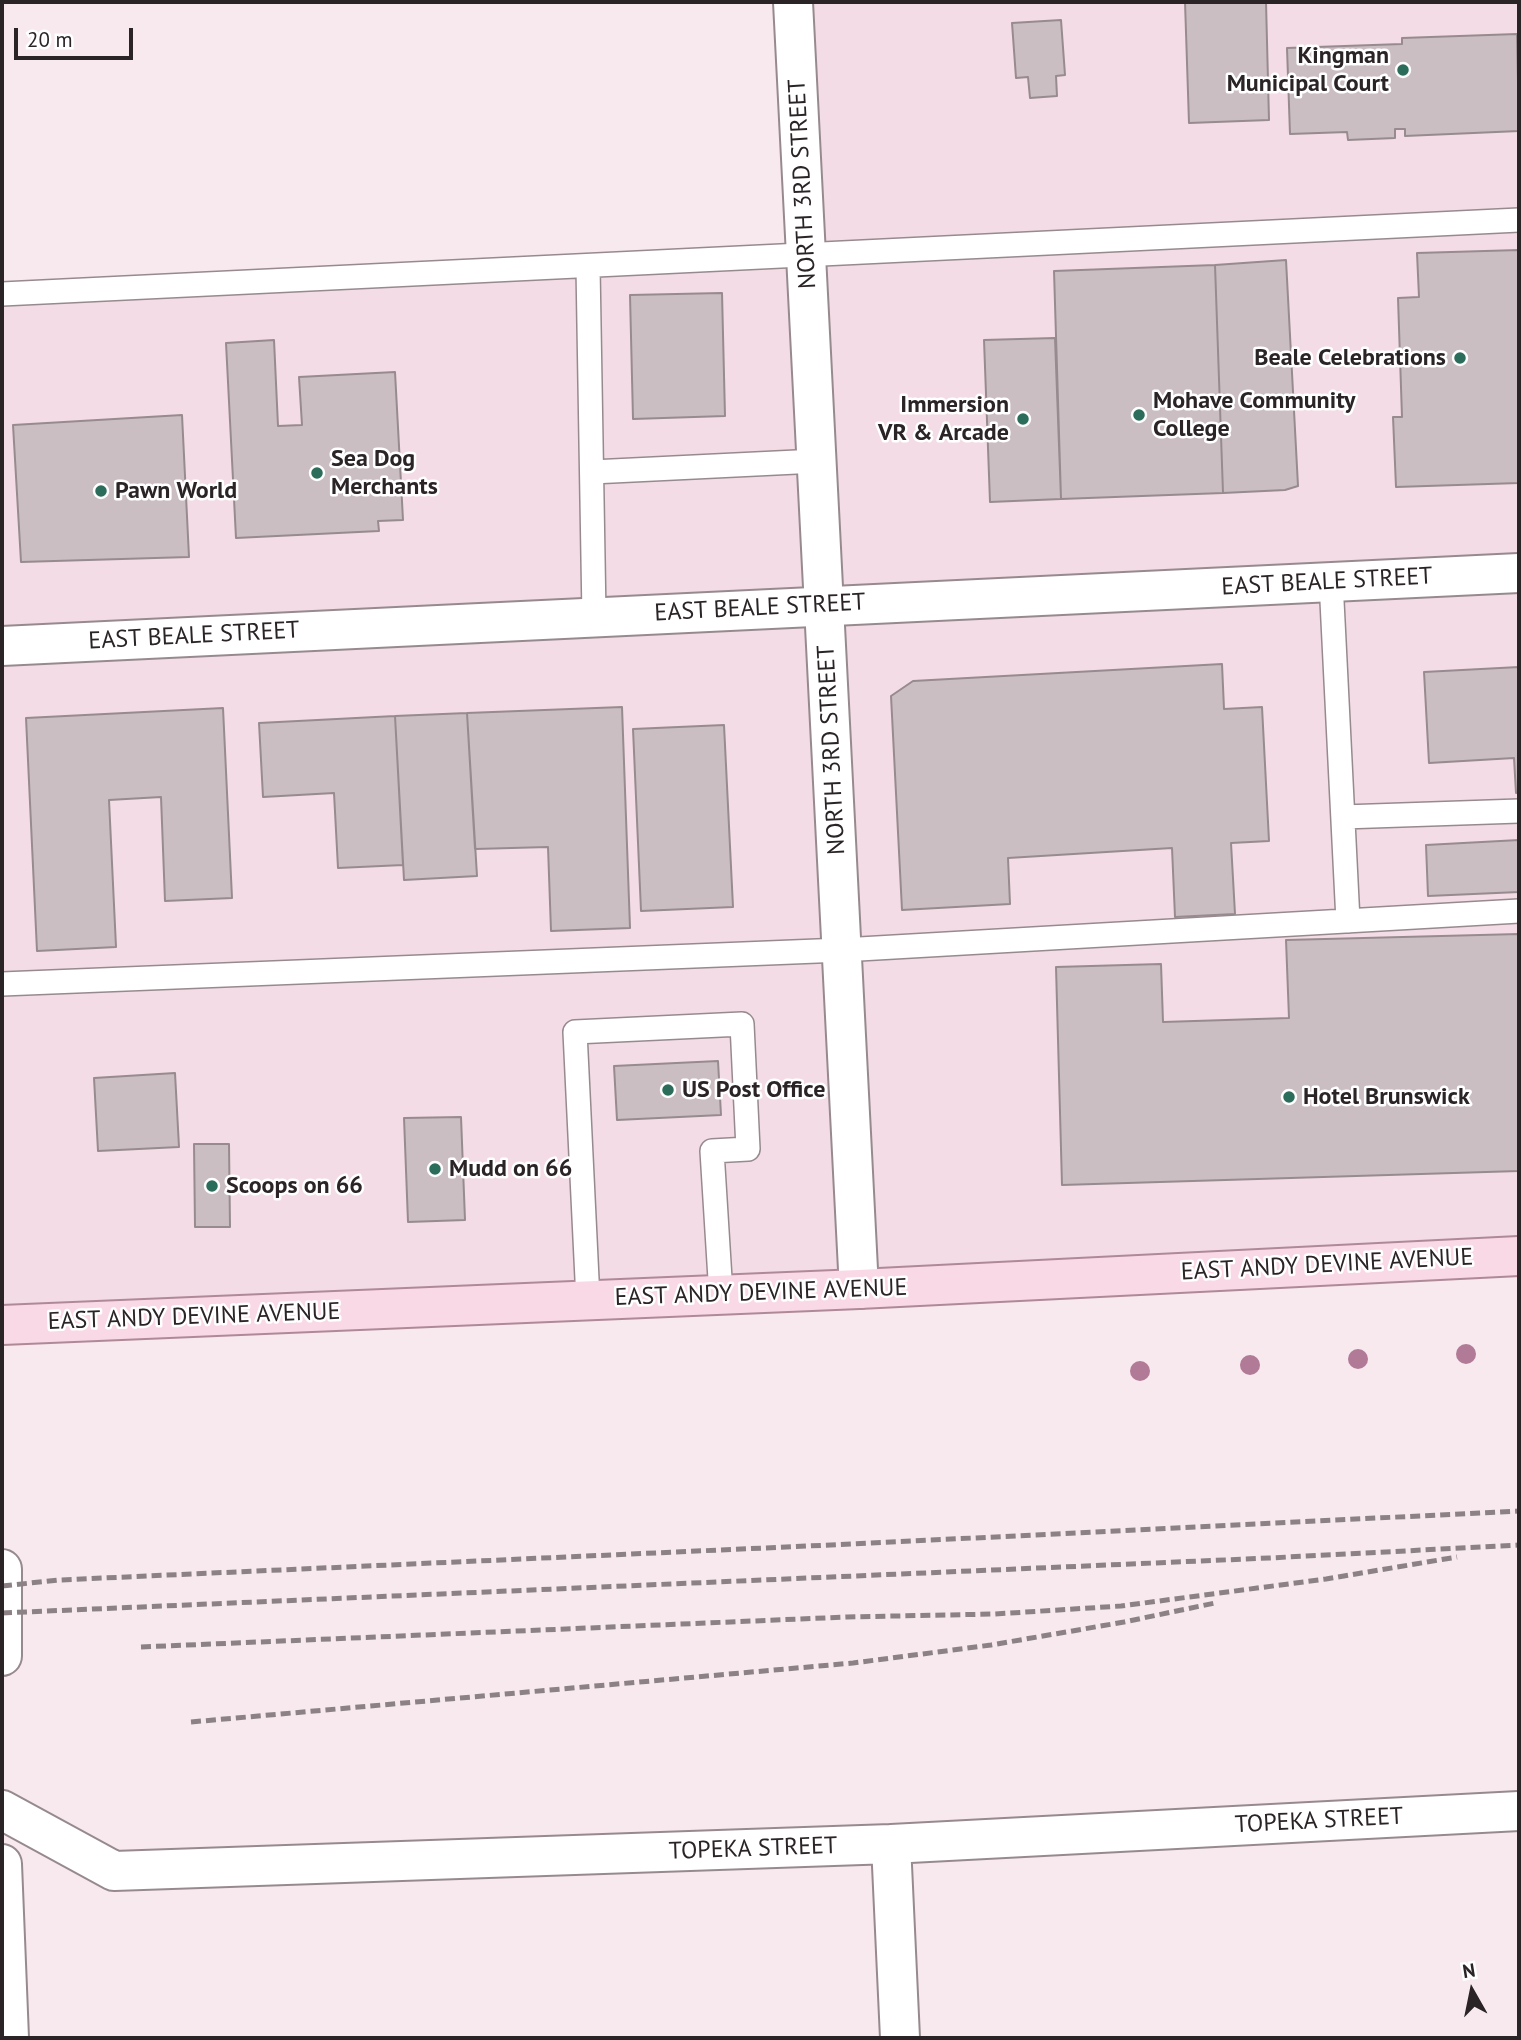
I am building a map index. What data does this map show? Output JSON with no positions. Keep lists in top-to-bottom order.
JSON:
{
  "streets": {
    "main road": ["EAST ANDY DEVINE AVENUE"],
    "street": ["NORTH 3RD STREET", "EAST BEALE STREET", "TOPEKA STREET"]
  },
  "crossings": [
    ["NORTH 3RD STREET", "EAST BEALE STREET"],
    ["NORTH 3RD STREET", "EAST ANDY DEVINE AVENUE"]
  ],
  "places": [
    "Kingman Municipal Court",
    "Beale Celebrations",
    "Mohave Community College",
    "Immersion VR & Arcade",
    "Sea Dog Merchants",
    "Pawn World",
    "US Post Office",
    "Hotel Brunswick",
    "Mudd on 66",
    "Scoops on 66"
  ],
  "scale_bar": "20 m",
  "north": "top"
}
